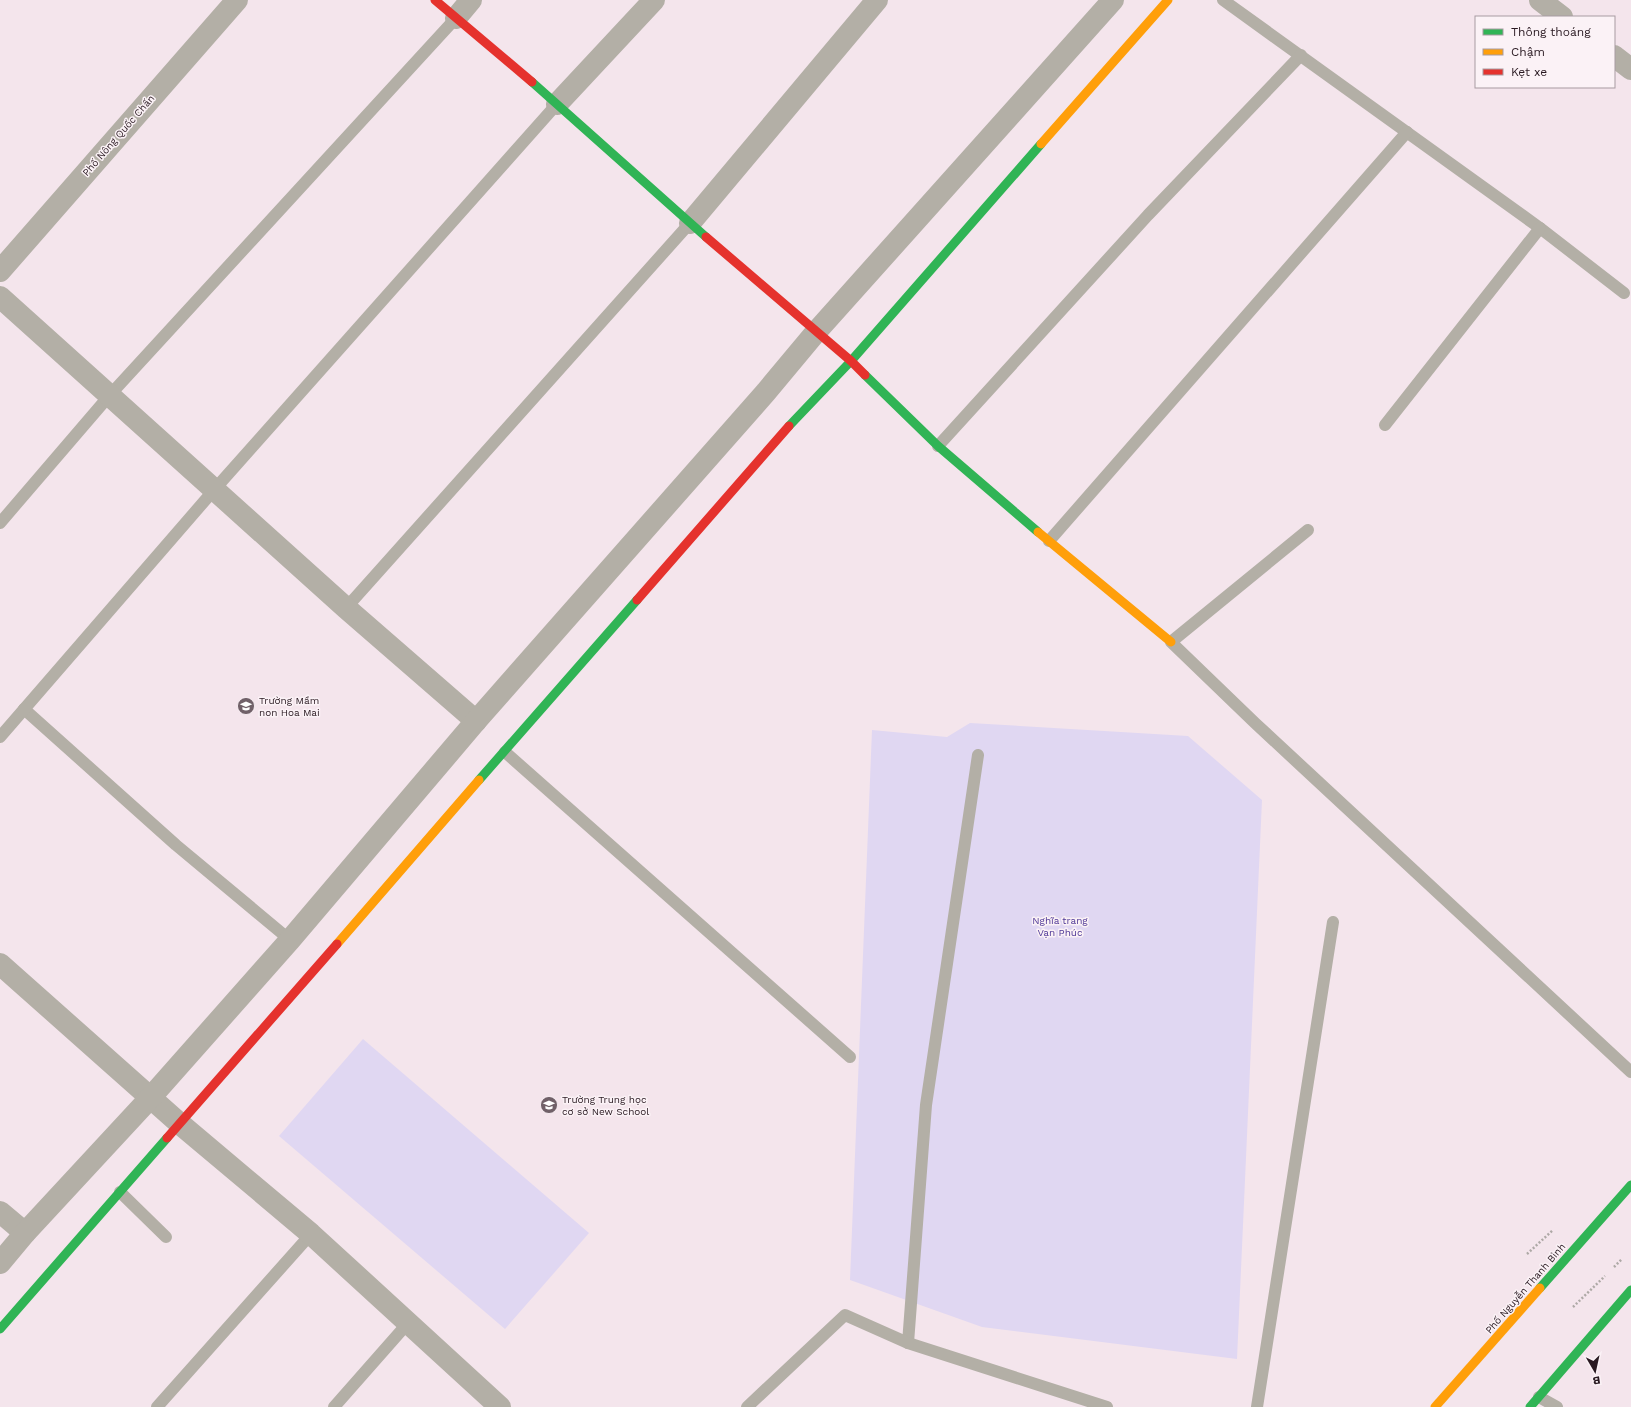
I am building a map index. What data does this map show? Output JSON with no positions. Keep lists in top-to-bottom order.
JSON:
{
  "streets": {
    "street": ["Phố Nông Quốc Chấn", "Phố Nguyễn Thanh Bình"]
  },
  "parks": ["Nghĩa trang Vạn Phúc"],
  "places": {
    "school or university": ["Trường Mầm non Hoa Mai", "Trường Trung học cơ sở New School"]
  },
  "legend": ["Thông thoáng", "Chậm", "Kẹt xe"],
  "north": "bottom"
}
